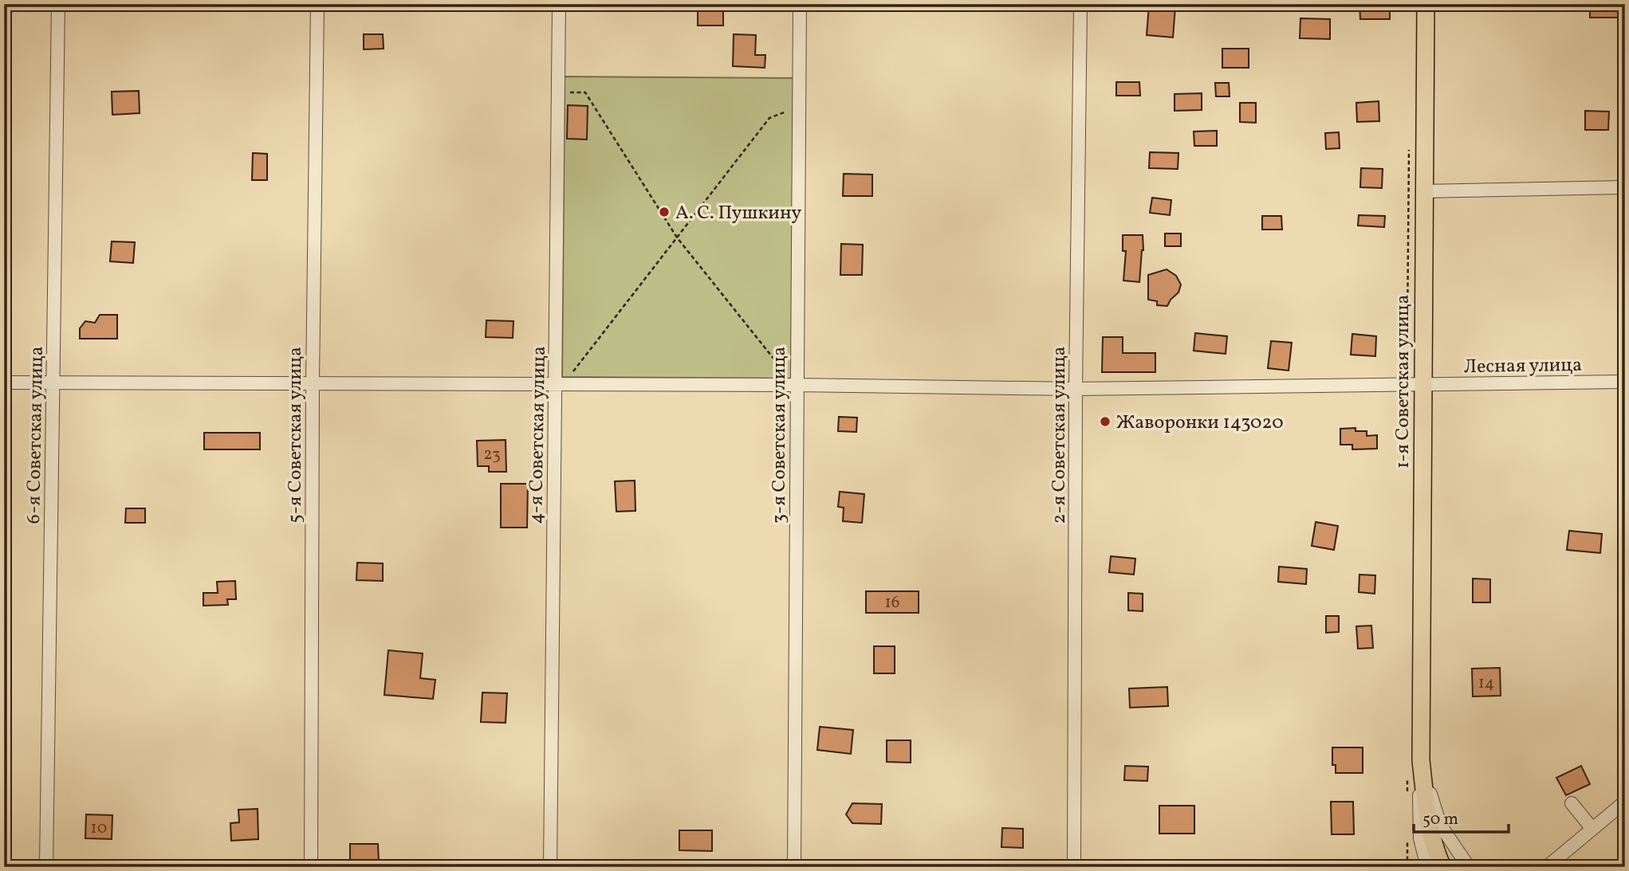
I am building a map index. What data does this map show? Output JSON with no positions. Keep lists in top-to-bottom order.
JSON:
{
  "streets": {
    "main road": ["1-я Советская улица"],
    "street": [
      "Лесная улица",
      "6-я Советская улица",
      "5-я Советская улица",
      "4-я Советская улица",
      "3-я Советская улица",
      "2-я Советская улица"
    ]
  },
  "crossings": [
    ["Лесная улица", "1-я Советская улица"],
    ["Лесная улица", "6-я Советская улица"],
    ["Лесная улица", "5-я Советская улица"],
    ["Лесная улица", "4-я Советская улица"],
    ["Лесная улица", "3-я Советская улица"],
    ["Лесная улица", "2-я Советская улица"]
  ],
  "places": ["А. С. Пушкину", "Жаворонки 143020"],
  "house_numbers": [
    "23",
    "16",
    "14",
    "10"
  ],
  "scale_bar": "50 m"
}
